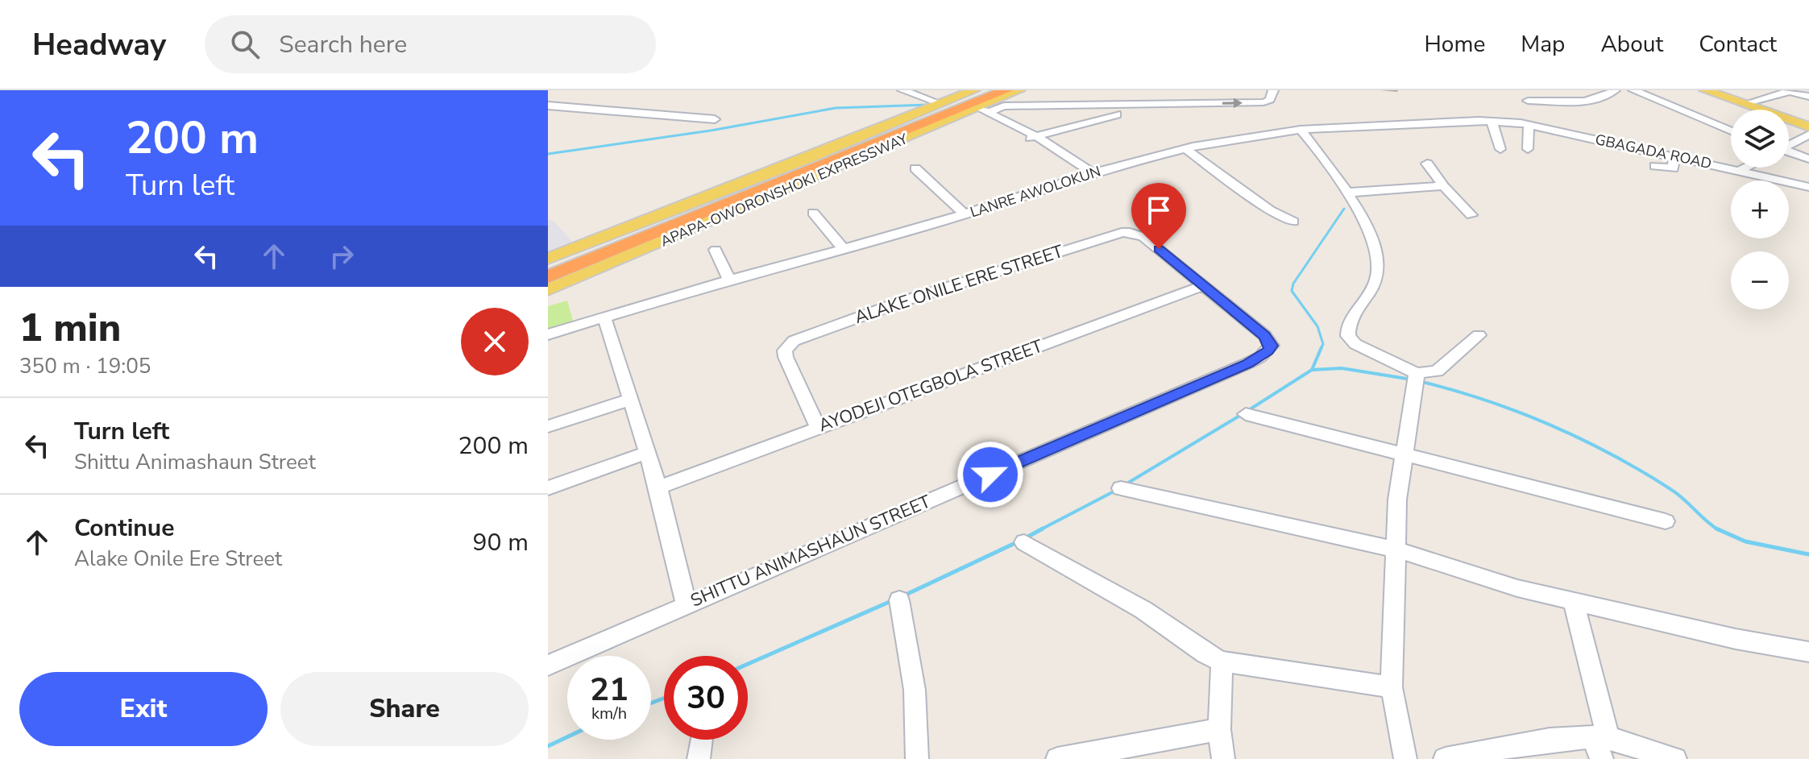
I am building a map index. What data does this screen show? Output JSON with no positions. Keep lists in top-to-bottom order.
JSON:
{
  "streets": {
    "highway": ["APAPA-OWORONSHOKI EXPRESSWAY"],
    "street": [
      "GBAGADA ROAD",
      "LANRE AWOLOKUN",
      "ALAKE ONILE ERE STREET",
      "AYODEJI OTEGBOLA STREET",
      "SHITTU ANIMASHAUN STREET"
    ]
  },
  "crossings": [
    ["GBAGADA ROAD", "LANRE AWOLOKUN"],
    ["ALAKE ONILE ERE STREET", "AYODEJI OTEGBOLA STREET"],
    ["ALAKE ONILE ERE STREET", "SHITTU ANIMASHAUN STREET"],
    ["AYODEJI OTEGBOLA STREET", "SHITTU ANIMASHAUN STREET"]
  ],
  "page": {
    "header": "Headway",
    "search": "Search here",
    "nav": [
      "Home",
      "Map",
      "About",
      "Contact"
    ],
    "turn": ["200 m", "Turn left"],
    "map_buttons": ["+", "−"],
    "heading": ["1 min", "350 m · 19:05"],
    "list": [
      {
        "name": "Turn left",
        "note": "Shittu Animashaun Street",
        "value": "200 m"
      },
      {
        "name": "Continue",
        "note": "Alake Onile Ere Street",
        "value": "90 m"
      }
    ],
    "speed": "21 km/h",
    "limit": "30",
    "buttons": ["Exit", "Share"]
  }
}
